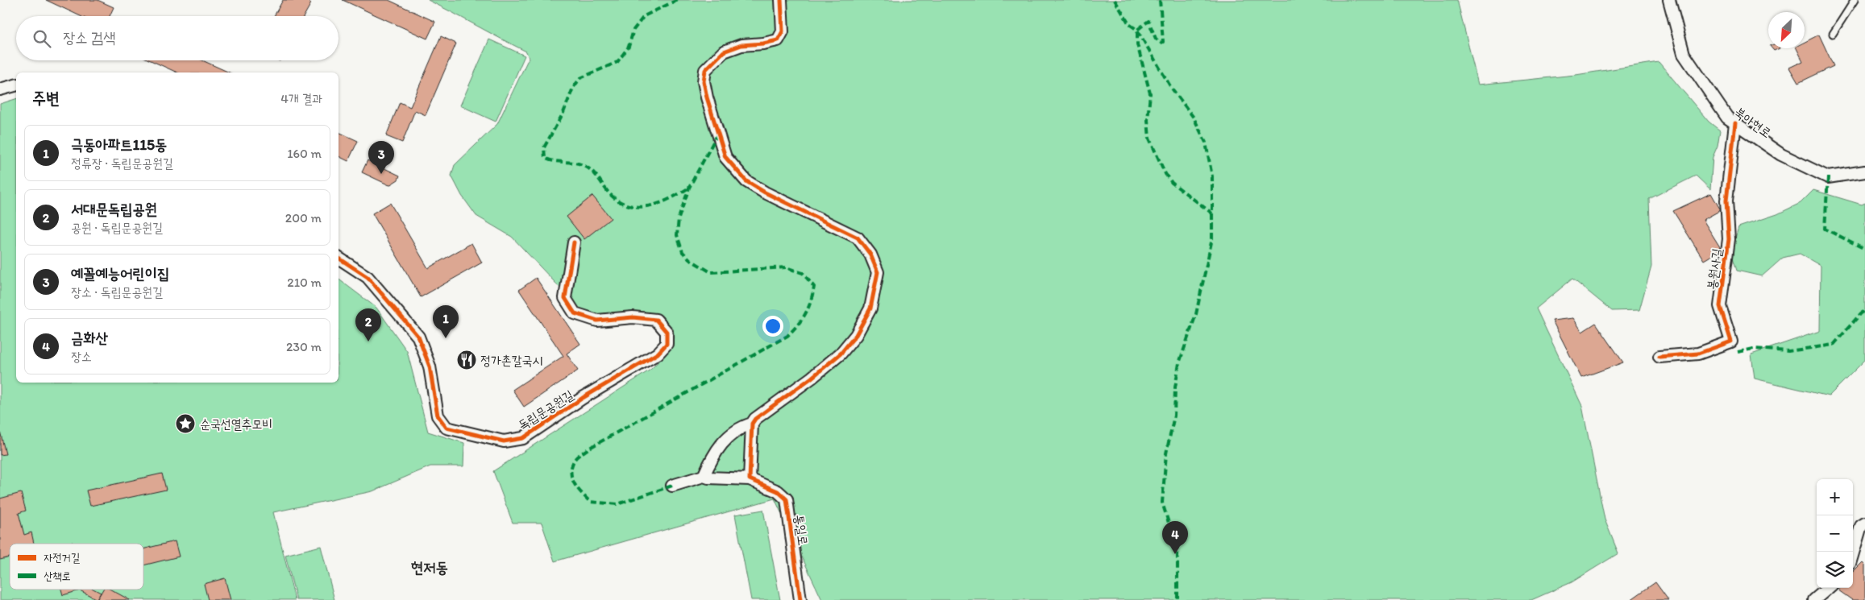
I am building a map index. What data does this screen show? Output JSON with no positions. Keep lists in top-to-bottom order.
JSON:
{
  "streets": {
    "street": [
      "북아현로",
      "봉원사길",
      "독립문공원길",
      "통일로"
    ]
  },
  "crossings": [
    ["북아현로", "봉원사길"]
  ],
  "districts": ["현저동"],
  "places": {
    "restaurant": ["정가촌칼국시"],
    "place": ["순국선열추모비"]
  },
  "legend": ["자전거길", "산책로"],
  "north": "bottom left",
  "page": {
    "search": "장소 검색",
    "heading": ["주변", "4개 결과"],
    "list": [
      {
        "mark": "1",
        "name": "극동아파트115동",
        "note": "정류장 · 독립문공원길",
        "value": "160 m"
      },
      {
        "mark": "2",
        "name": "서대문독립공원",
        "note": "공원 · 독립문공원길",
        "value": "200 m"
      },
      {
        "mark": "3",
        "name": "예꼴예능어린이집",
        "note": "장소 · 독립문공원길",
        "value": "210 m"
      },
      {
        "mark": "4",
        "name": "금화산",
        "note": "장소",
        "value": "230 m"
      }
    ],
    "pins": [
      "3",
      "1",
      "2",
      "4"
    ],
    "map_buttons": ["+", "−"]
  }
}
